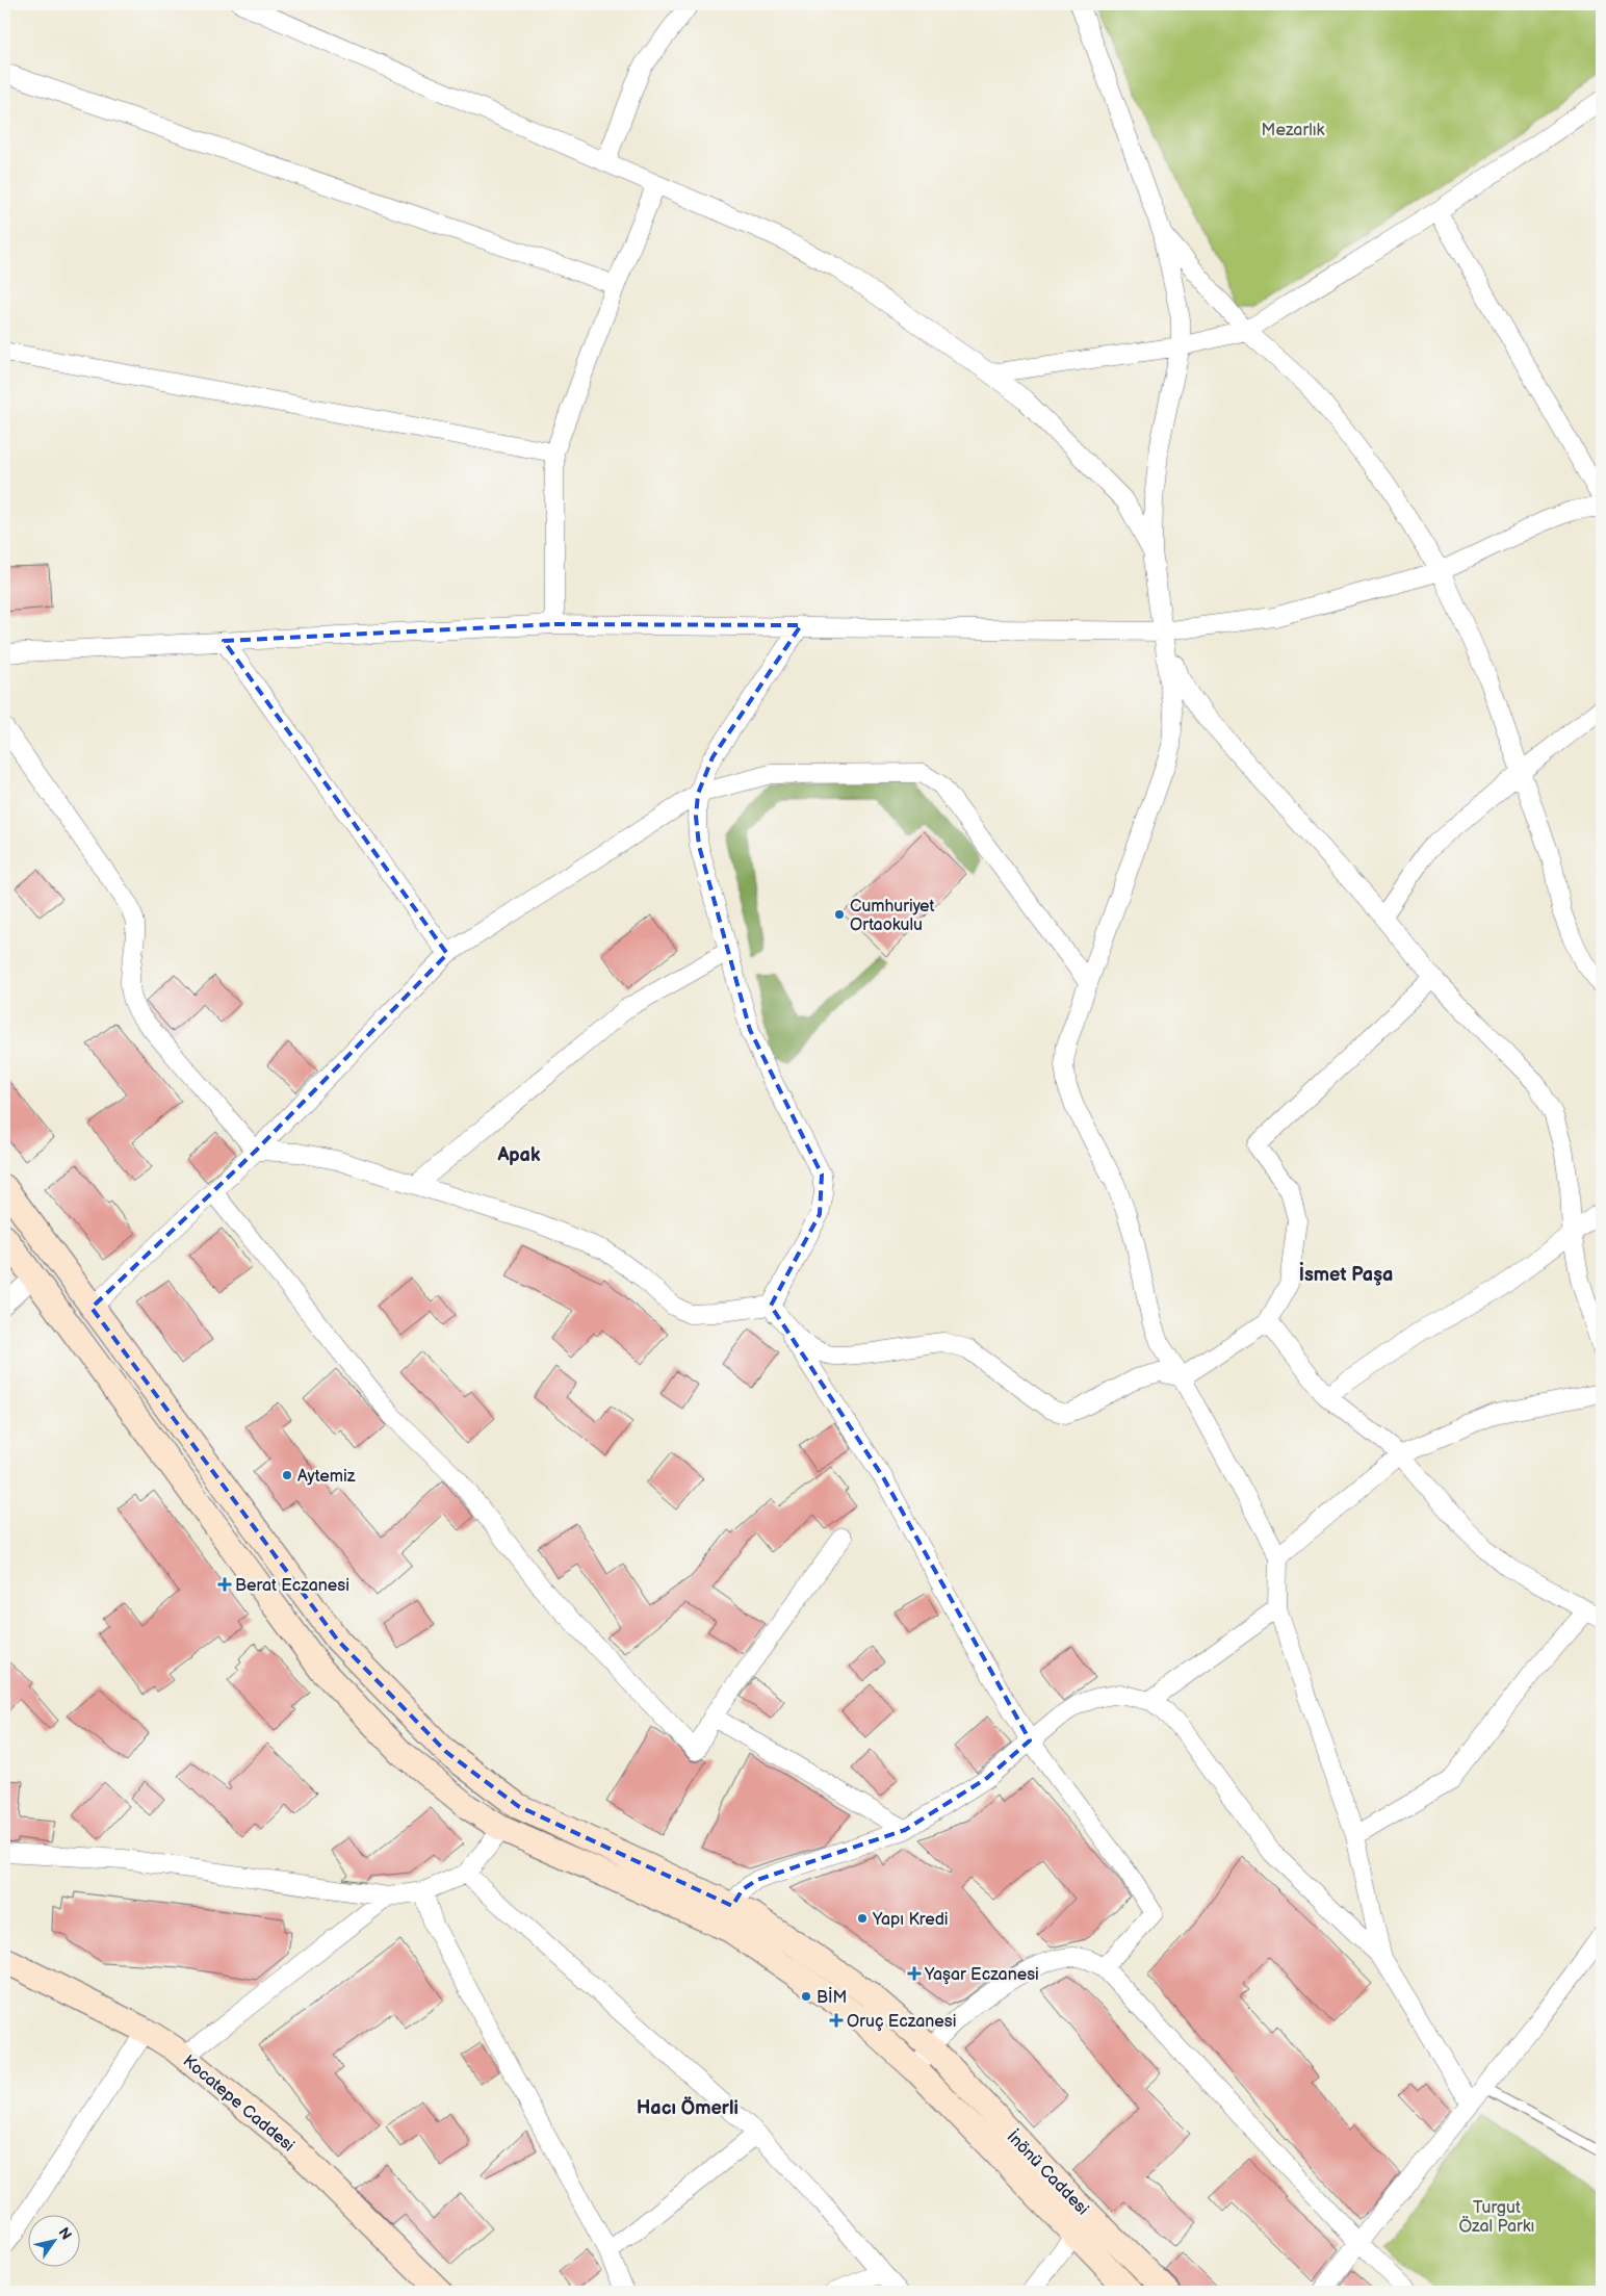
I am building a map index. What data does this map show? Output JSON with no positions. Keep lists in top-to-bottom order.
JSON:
{
  "streets": {
    "main road": ["Kocatepe Caddesi", "İnönü Caddesi"]
  },
  "districts": ["Apak", "İsmet Paşa", "Hacı Ömerli"],
  "parks": ["Mezarlık", "Turgut Özal Parkı"],
  "places": {
    "other": [
      "Cumhuriyet Ortaokulu",
      "Aytemiz",
      "Yapı Kredi",
      "BİM"
    ],
    "health": ["Berat Eczanesi", "Yaşar Eczanesi", "Oruç Eczanesi"]
  },
  "north": "top right"
}
